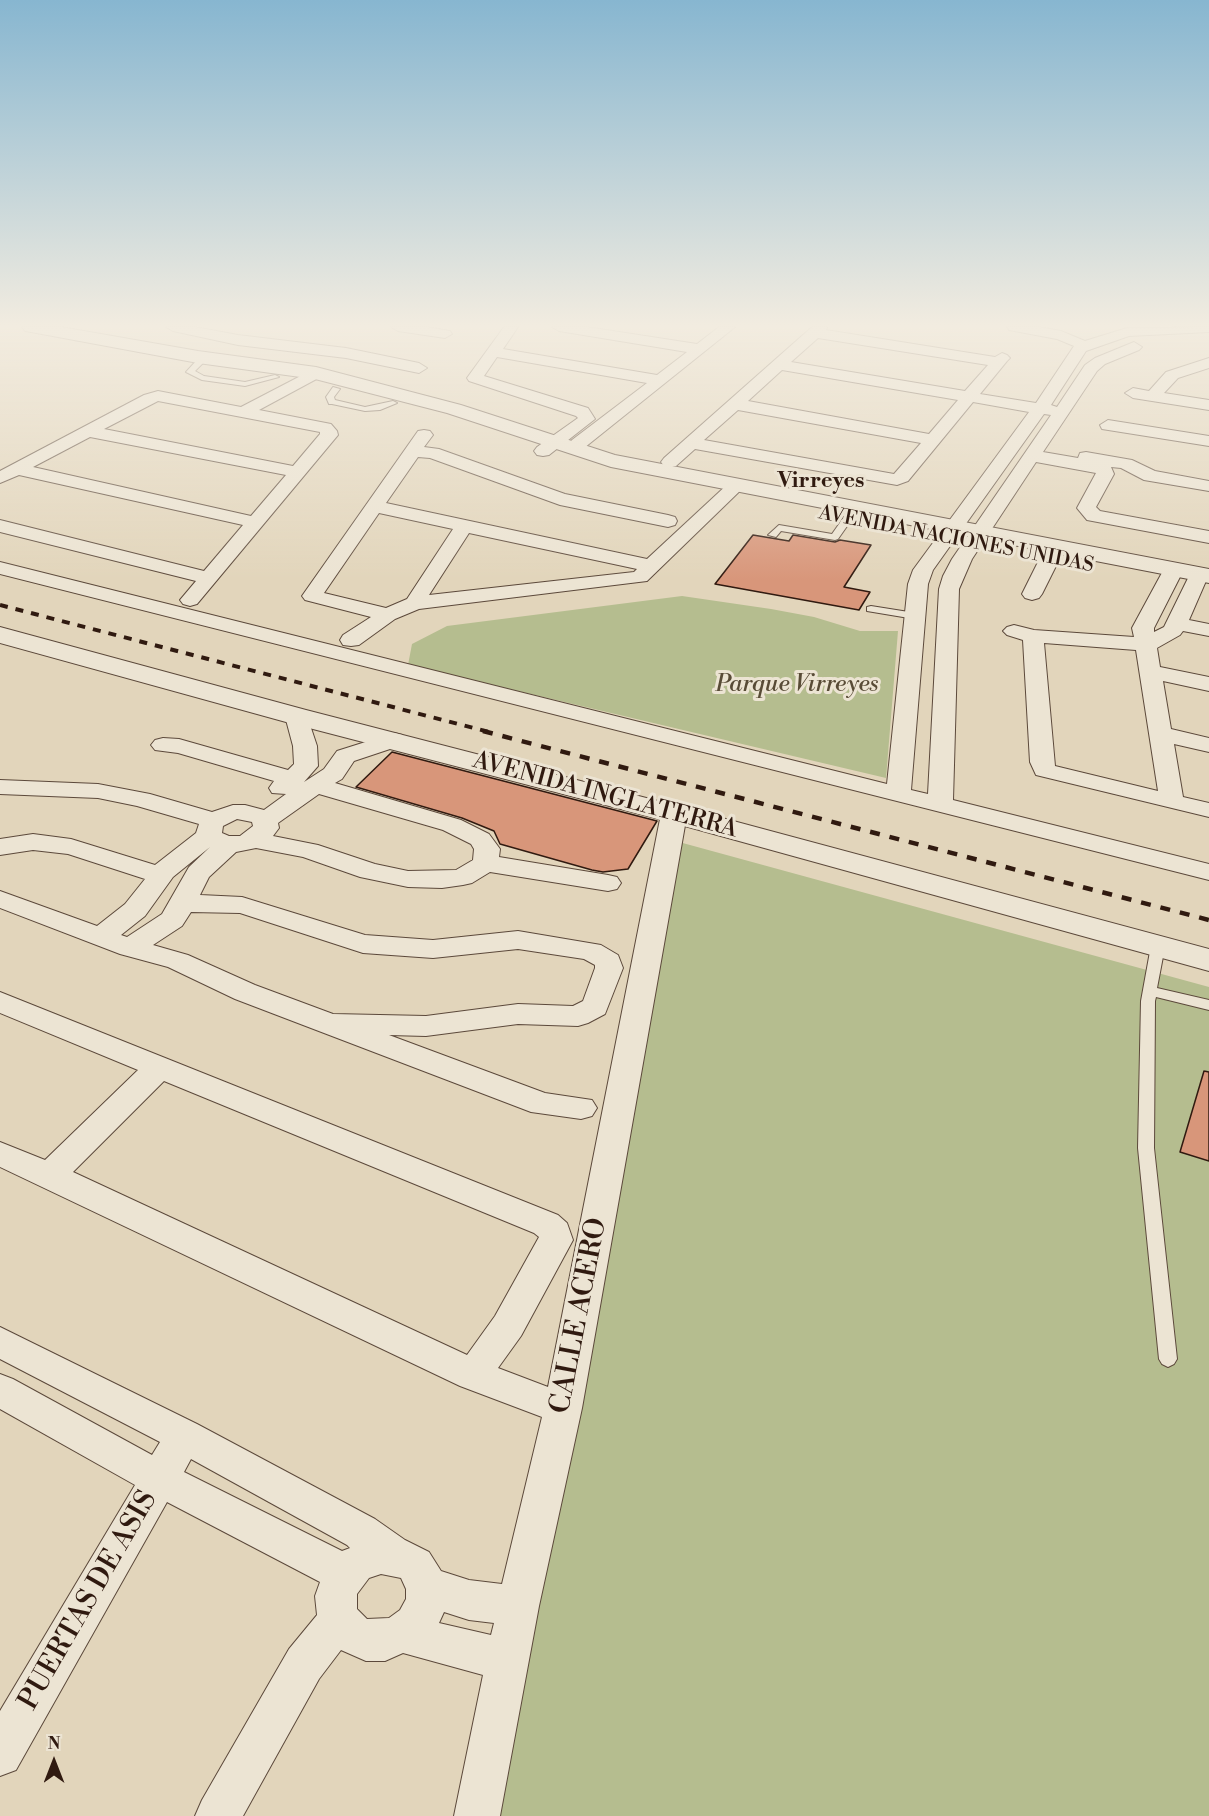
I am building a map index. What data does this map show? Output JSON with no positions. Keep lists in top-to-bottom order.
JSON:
{
  "streets": {
    "street": [
      "AVENIDA NACIONES UNIDAS",
      "AVENIDA INGLATERRA",
      "CALLE ACERO",
      "PUERTAS DE ASIS"
    ]
  },
  "crossings": [
    ["AVENIDA INGLATERRA", "CALLE ACERO"]
  ],
  "districts": ["Virreyes"],
  "parks": ["Parque Virreyes"],
  "north": "top"
}
